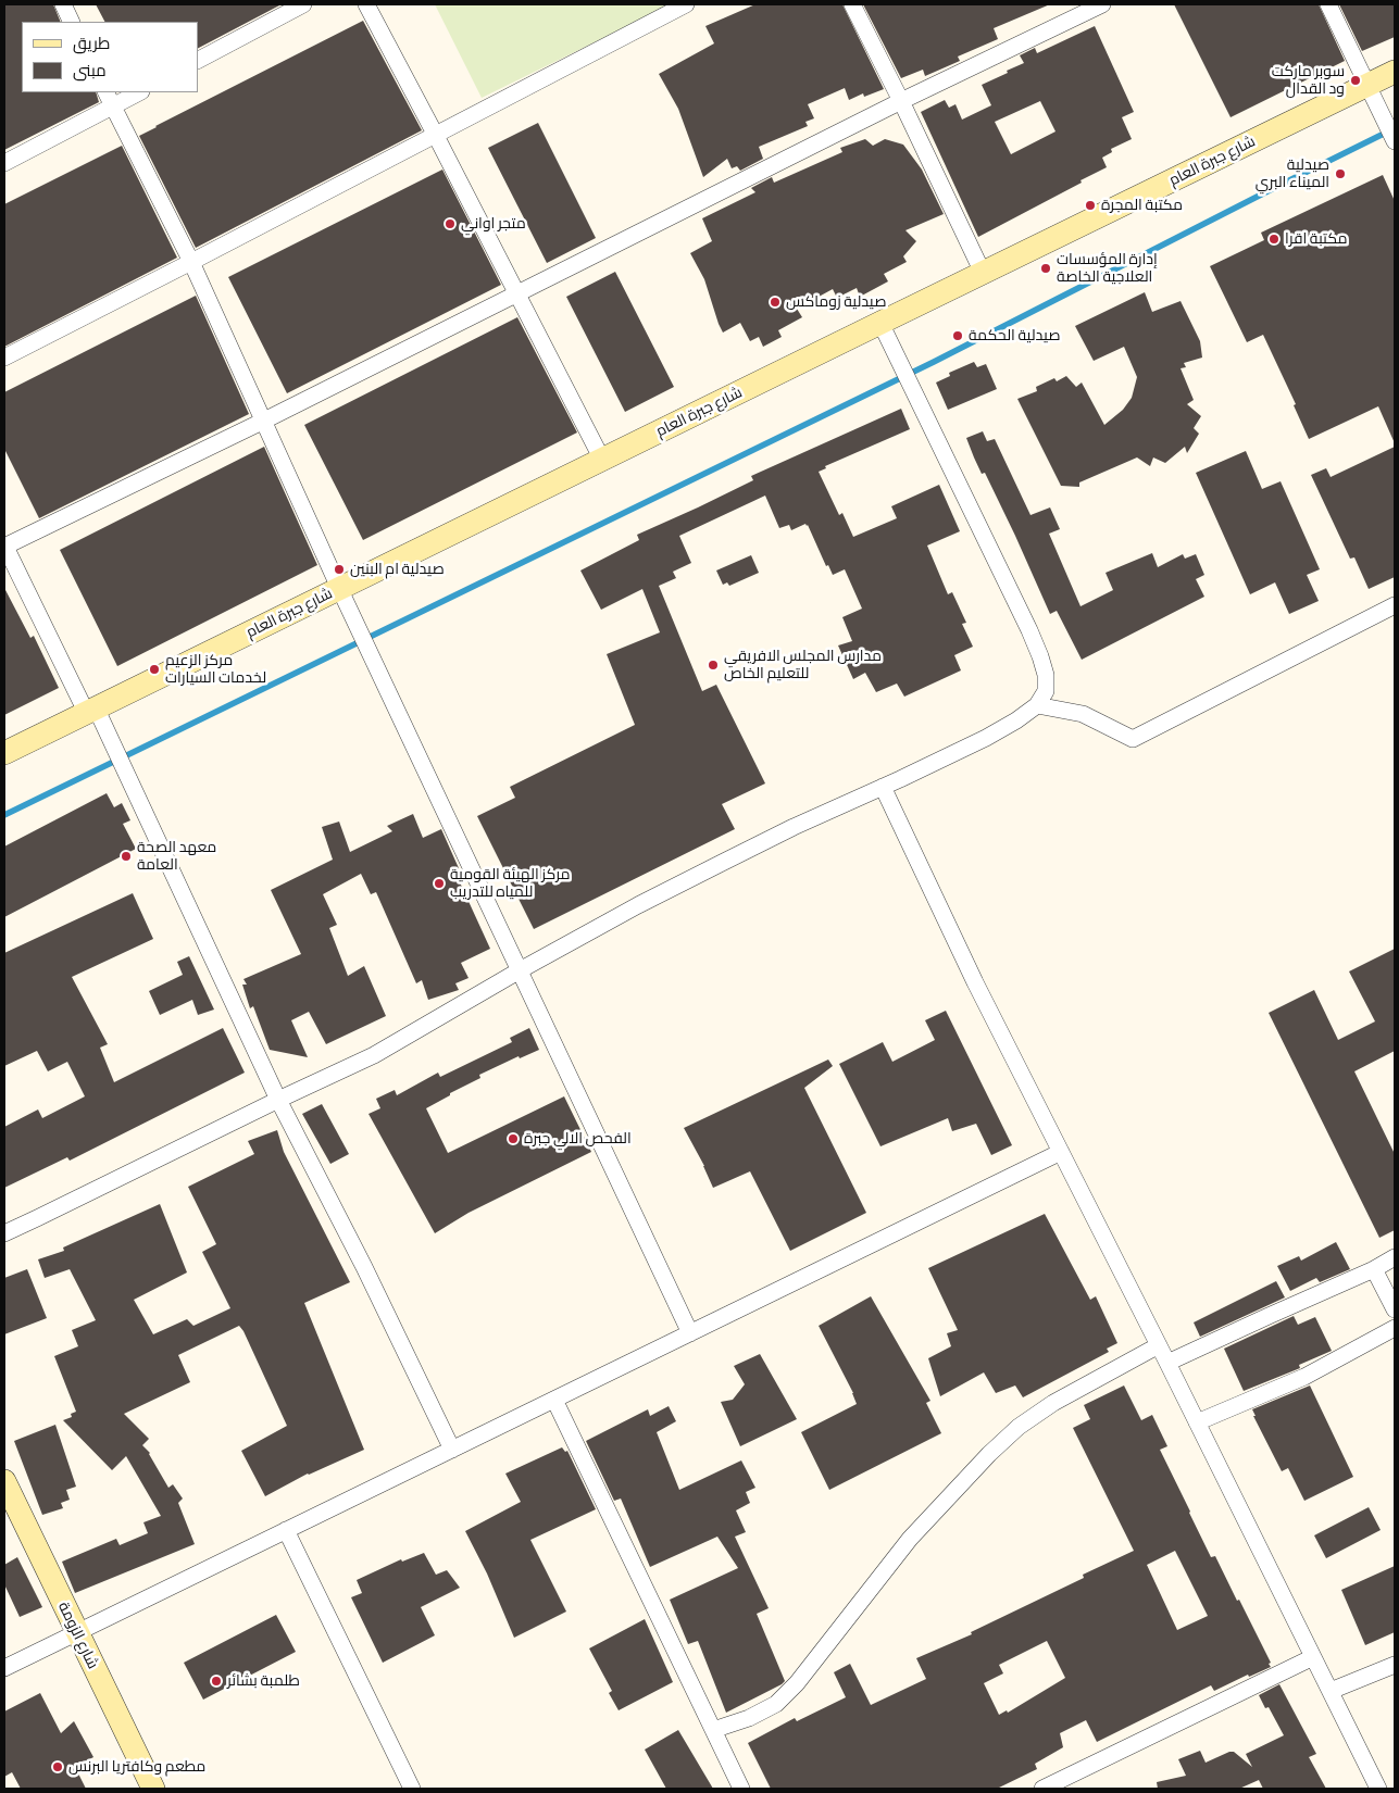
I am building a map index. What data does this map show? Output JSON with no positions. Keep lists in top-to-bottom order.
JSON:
{
  "streets": {
    "main road": ["شارع جبرة العام", "شارع الزومة"]
  },
  "places": [
    "سوبر ماركت ود القدال",
    "صيدلية الميناء البري",
    "مكتبة المجرة",
    "متجر اواني",
    "مكتبة اقرا",
    "إدارة المؤسسات العلاجية الخاصة",
    "صيدلية زوماكس",
    "صيدلية الحكمة",
    "صيدلية ام البنين",
    "مدارس المجلس الافريقي للتعليم الخاص",
    "مركز الزعيم لخدمات السيارات",
    "معهد الصحة العامة",
    "مركز الهيئة القومية للمياه للتدريب",
    "الفحص الالي جبرة",
    "طلمبة بشائر",
    "مطعم وكافتريا البرنس"
  ],
  "legend": ["طريق", "مبنى"]
}
